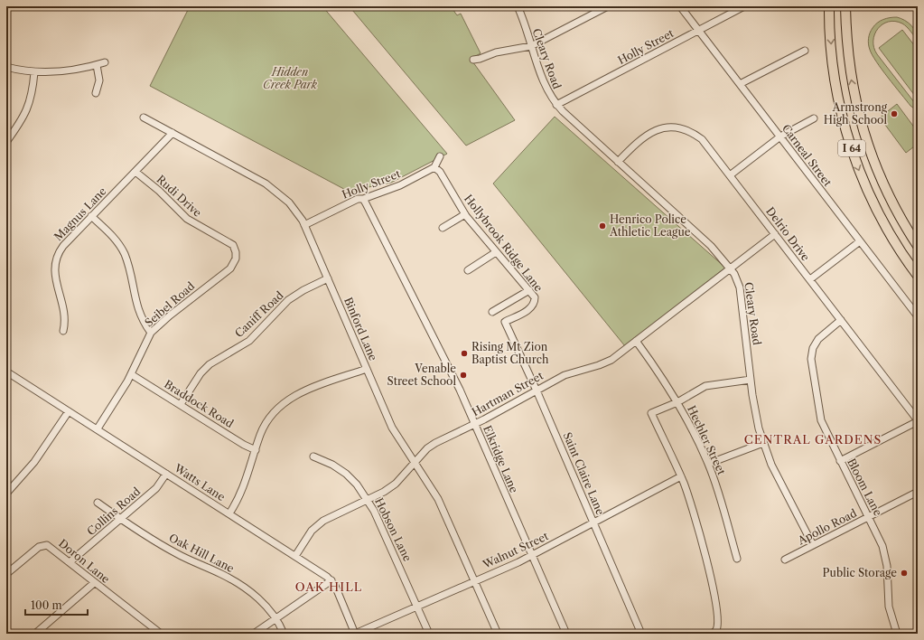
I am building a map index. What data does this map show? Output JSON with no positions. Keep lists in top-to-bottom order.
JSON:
{
  "streets": {
    "highway": ["I 64"],
    "street": [
      "Holly Street",
      "Cleary Road",
      "Carneal Street",
      "Rudi Drive",
      "Magnus Lane",
      "Delrio Drive",
      "Hollybrook Ridge Lane",
      "Seibel Road",
      "Caniff Road",
      "Binford Lane",
      "Hartman Street",
      "Braddock Road",
      "Hechler Street",
      "Elkridge Lane",
      "Saint Claire Lane",
      "Watts Lane",
      "Bloom Lane",
      "Collins Road",
      "Apollo Road",
      "Hobson Lane",
      "Walnut Street",
      "Oak Hill Lane",
      "Doron Lane"
    ]
  },
  "crossings": [
    ["Holly Street", "Cleary Road"],
    ["Holly Street", "Carneal Street"],
    ["Holly Street", "Hollybrook Ridge Lane"],
    ["Holly Street", "Binford Lane"],
    ["Holly Street", "Elkridge Lane"],
    ["Cleary Road", "Delrio Drive"],
    ["Cleary Road", "Hartman Street"],
    ["Cleary Road", "Apollo Road"],
    ["Rudi Drive", "Magnus Lane"],
    ["Rudi Drive", "Seibel Road"],
    ["Magnus Lane", "Binford Lane"],
    ["Delrio Drive", "Hartman Street"],
    ["Delrio Drive", "Bloom Lane"],
    ["Hollybrook Ridge Lane", "Saint Claire Lane"],
    ["Seibel Road", "Braddock Road"],
    ["Seibel Road", "Watts Lane"],
    ["Caniff Road", "Binford Lane"],
    ["Caniff Road", "Braddock Road"],
    ["Binford Lane", "Hartman Street"],
    ["Binford Lane", "Walnut Street"],
    ["Hartman Street", "Hechler Street"],
    ["Hartman Street", "Elkridge Lane"],
    ["Hartman Street", "Saint Claire Lane"],
    ["Hartman Street", "Watts Lane"],
    ["Hartman Street", "Hobson Lane"],
    ["Elkridge Lane", "Walnut Street"],
    ["Saint Claire Lane", "Walnut Street"],
    ["Watts Lane", "Collins Road"],
    ["Bloom Lane", "Apollo Road"],
    ["Collins Road", "Oak Hill Lane"],
    ["Collins Road", "Doron Lane"],
    ["Hobson Lane", "Walnut Street"]
  ],
  "districts": ["CENTRAL GARDENS", "OAK HILL"],
  "parks": ["Hidden Creek Park"],
  "places": [
    "Armstrong High School",
    "Henrico Police Athletic League",
    "Rising Mt Zion Baptist Church",
    "Venable Street School",
    "Public Storage"
  ],
  "scale_bar": "100 m"
}
